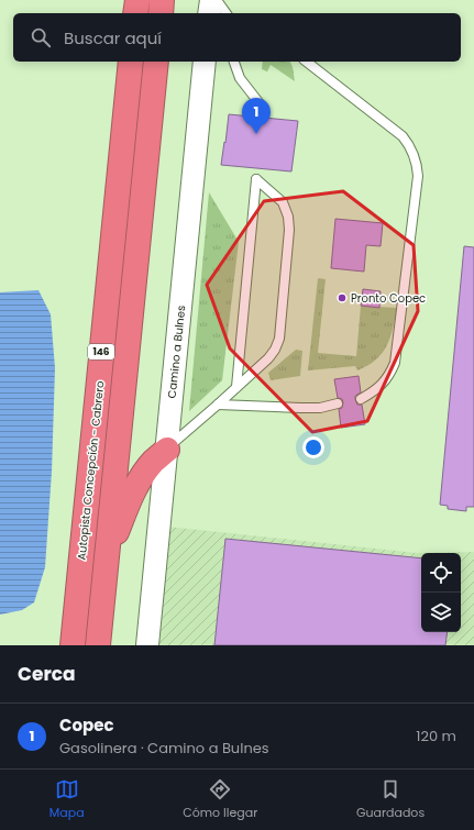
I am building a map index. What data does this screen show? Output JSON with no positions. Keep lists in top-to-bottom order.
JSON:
{
  "streets": {
    "highway": ["146", "Autopista Concepción - Cabrero"],
    "street": ["Camino a Bulnes"]
  },
  "places": ["Pronto Copec"],
  "page": {
    "search": "Buscar aquí",
    "pins": "1",
    "heading": "Cerca",
    "list": [
      {
        "mark": "1",
        "name": "Copec",
        "note": "Gasolinera · Camino a Bulnes",
        "value": "120 m"
      }
    ],
    "nav": ["Mapa", "Cómo llegar", "Guardados"]
  }
}
